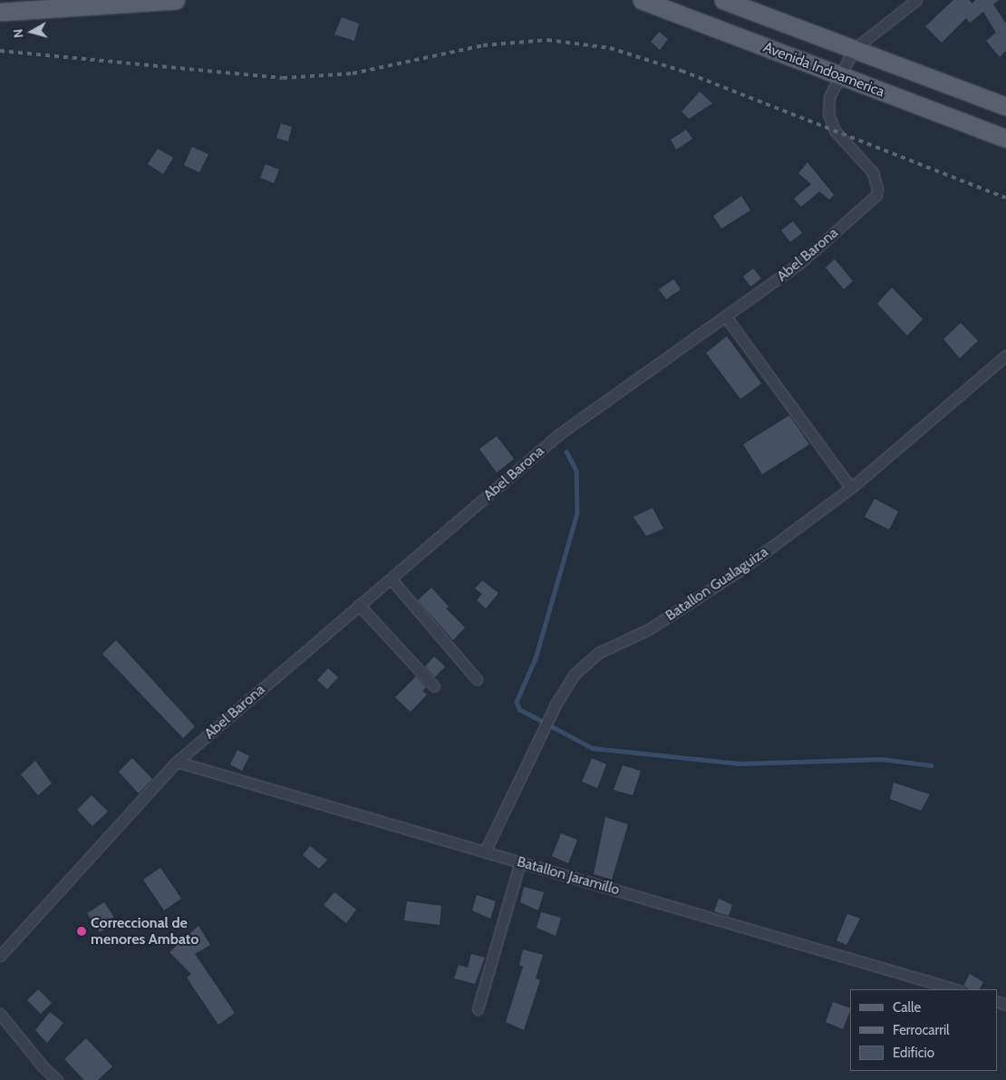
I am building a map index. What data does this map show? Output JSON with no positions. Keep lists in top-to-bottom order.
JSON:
{
  "streets": {
    "main road": ["Avenida Indoamerica"],
    "street": ["Abel Barona", "Batallon Gualaguiza", "Batallon Jaramillo"]
  },
  "crossings": [
    ["Avenida Indoamerica", "Abel Barona"],
    ["Abel Barona", "Batallon Jaramillo"],
    ["Batallon Gualaguiza", "Batallon Jaramillo"]
  ],
  "places": ["Correccional de menores Ambato"],
  "legend": ["Calle", "Ferrocarril", "Edificio"],
  "north": "left"
}
